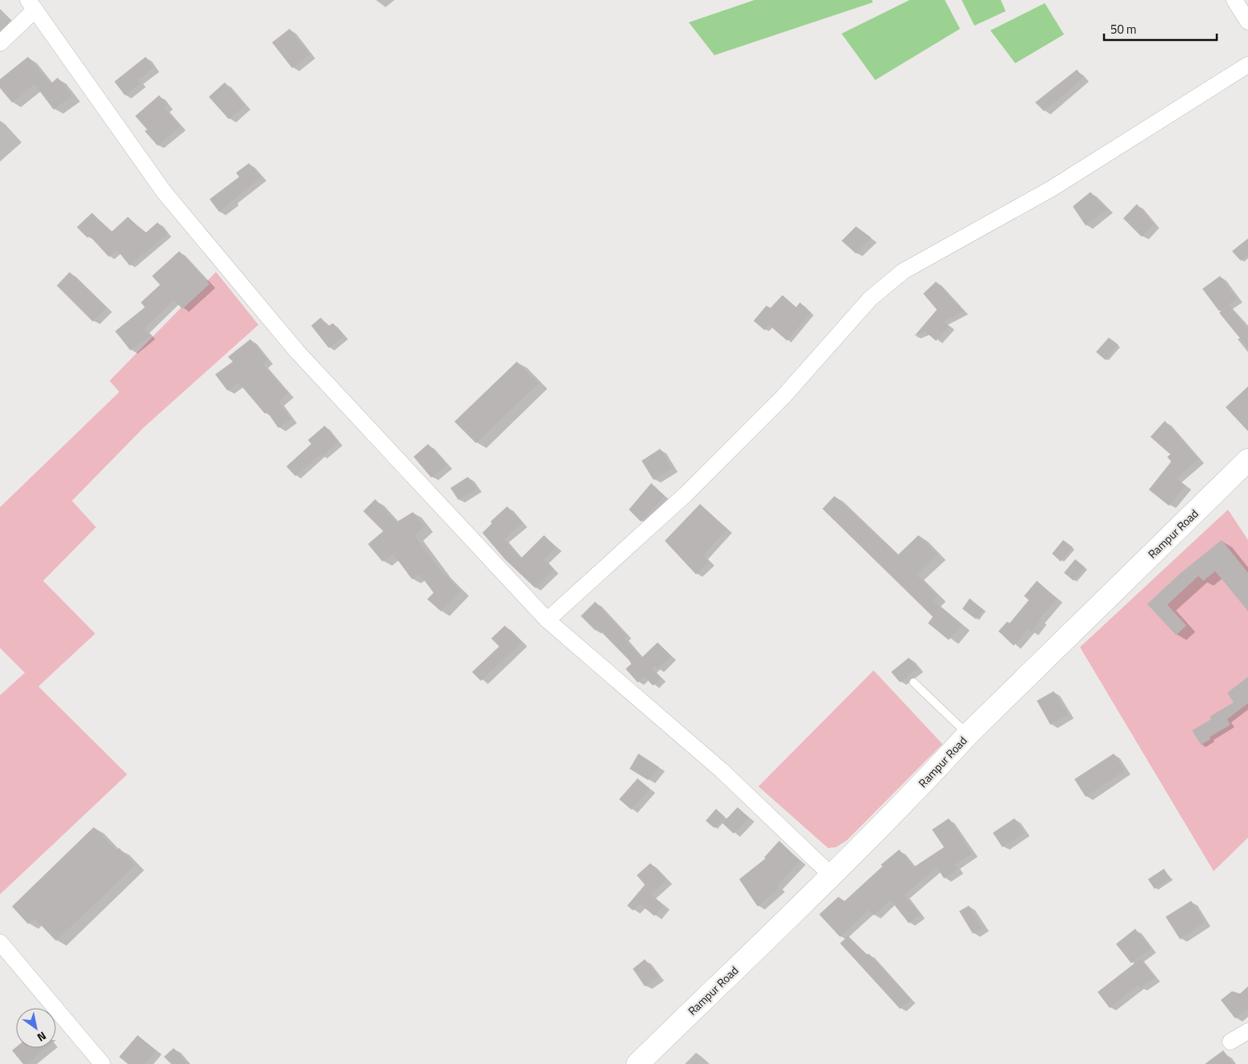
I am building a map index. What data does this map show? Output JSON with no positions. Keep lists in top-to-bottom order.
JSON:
{
  "streets": {
    "main road": ["Rampur Road"]
  },
  "scale_bar": "50 m",
  "north": "bottom right"
}
